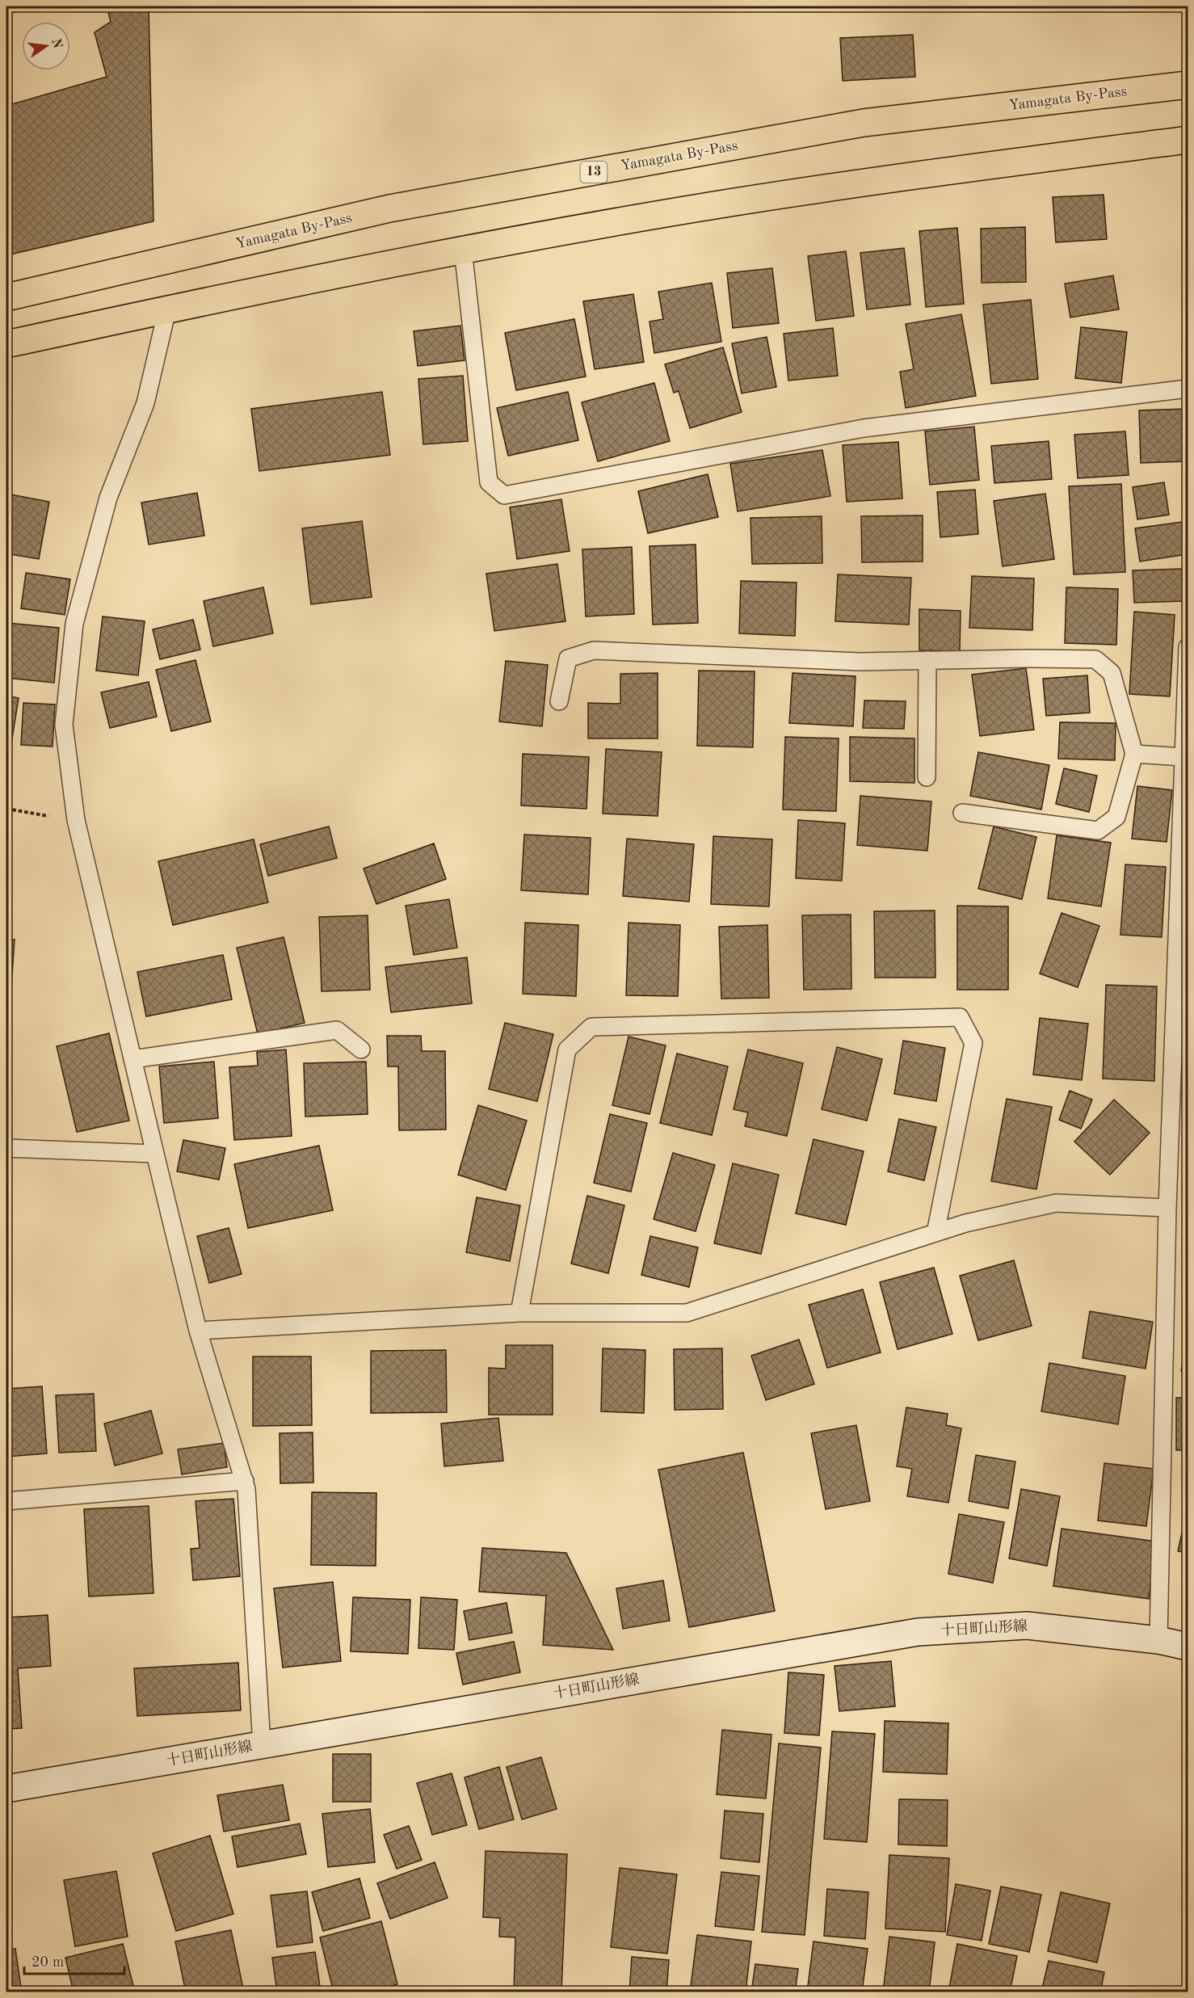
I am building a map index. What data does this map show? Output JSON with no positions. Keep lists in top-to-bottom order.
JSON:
{
  "streets": {
    "highway": ["Yamagata By-Pass", "13"],
    "main road": ["十日町山形線"]
  },
  "scale_bar": "20 m",
  "north": "right"
}
